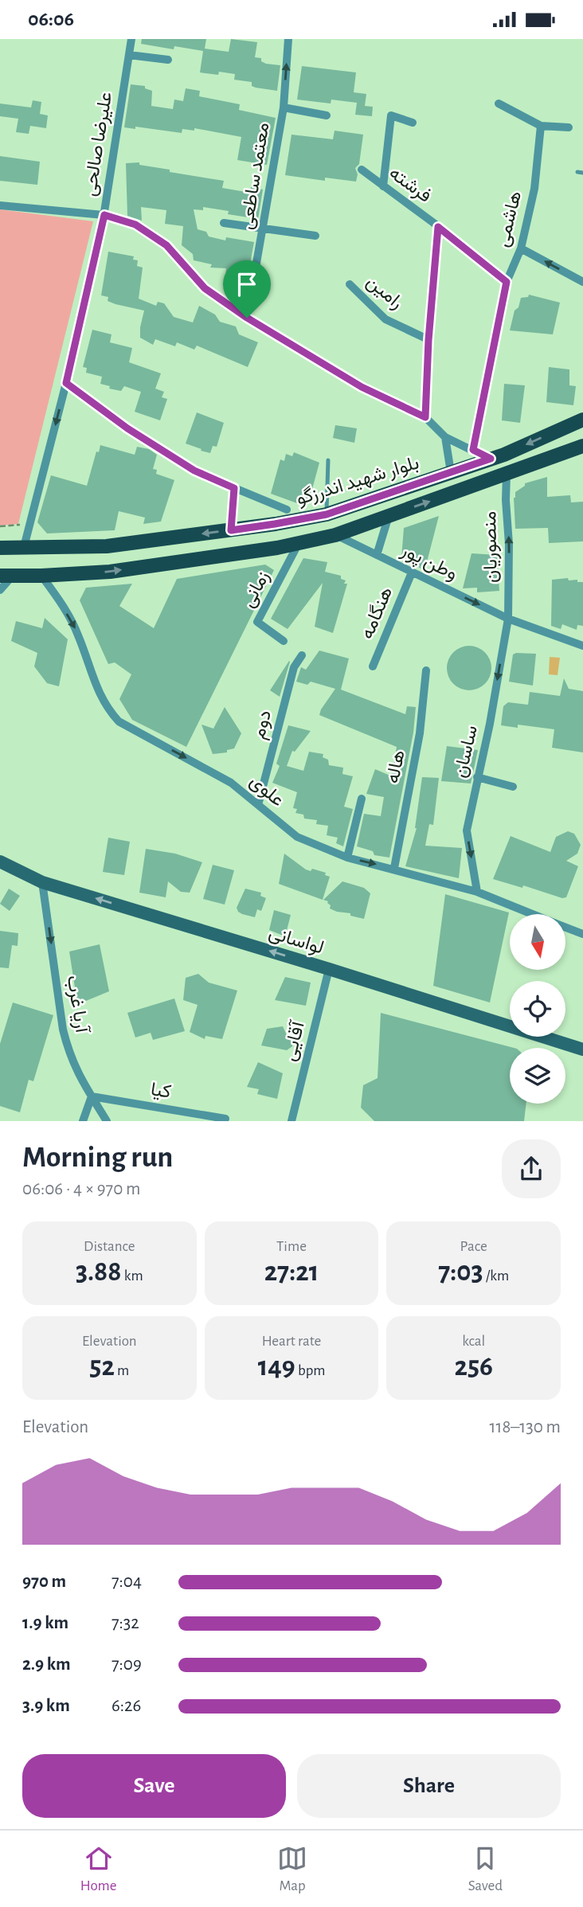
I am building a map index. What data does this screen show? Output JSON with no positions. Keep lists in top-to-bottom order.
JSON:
{
  "streets": {
    "main road": ["بلوار شهید اندرزگو", "لواسانی"],
    "street": [
      "علیرضا صالحی",
      "معتمد ساطعی",
      "فرشته",
      "هاشمی",
      "رامین",
      "منصوریان",
      "وطن پور",
      "زمانی",
      "هنگامه",
      "دوم",
      "ساسان",
      "هاله",
      "علوی",
      "آریا غرب",
      "آقایی",
      "کیا"
    ]
  },
  "crossings": [
    ["علیرضا صالحی", "بلوار شهید اندرزگو"],
    ["فرشته", "هاشمی"],
    ["فرشته", "رامین"],
    ["منصوریان", "وطن پور"],
    ["منصوریان", "ساسان"],
    ["وطن پور", "هنگامه"],
    ["وطن پور", "ساسان"],
    ["دوم", "علوی"],
    ["ساسان", "علوی"],
    ["هاله", "علوی"],
    ["لواسانی", "آریا غرب"],
    ["لواسانی", "آقایی"],
    ["آریا غرب", "کیا"]
  ],
  "one_way": [
    "منصوریان",
    "وطن پور",
    "ساسان",
    "علوی",
    "لواسانی",
    "آریا غرب"
  ],
  "north": "bottom",
  "page": {
    "status": "06:06",
    "heading": ["Morning run", "06:06 · 4 × 970 m"],
    "stats": [
      ["Distance", "3.88 km"],
      ["Time", "27:21"],
      ["Pace", "7:03 /km"],
      ["Elevation", "52 m"],
      ["Heart rate", "149 bpm"],
      ["kcal", "256"]
    ],
    "chart": ["Elevation", "118–130 m"],
    "list": [
      {
        "name": "970 m",
        "note": "7:04"
      },
      {
        "name": "1.9 km",
        "note": "7:32"
      },
      {
        "name": "2.9 km",
        "note": "7:09"
      },
      {
        "name": "3.9 km",
        "note": "6:26"
      }
    ],
    "buttons": ["Save", "Share"],
    "tabs": ["Home", "Map", "Saved"]
  }
}
